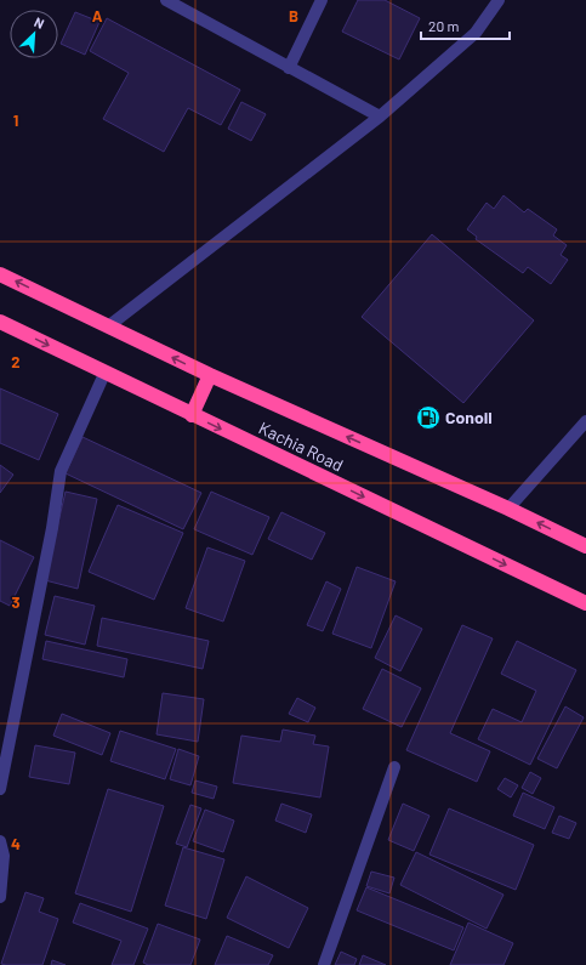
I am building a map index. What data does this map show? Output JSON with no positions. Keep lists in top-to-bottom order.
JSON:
{
  "streets": {
    "highway": ["Kachia Road"]
  },
  "places": {
    "fuel station": ["Conoil"]
  },
  "scale_bar": "20 m",
  "north": "top right",
  "grid": {
    "columns": ["A", "B"],
    "rows": [
      "1",
      "2",
      "3",
      "4"
    ]
  }
}
